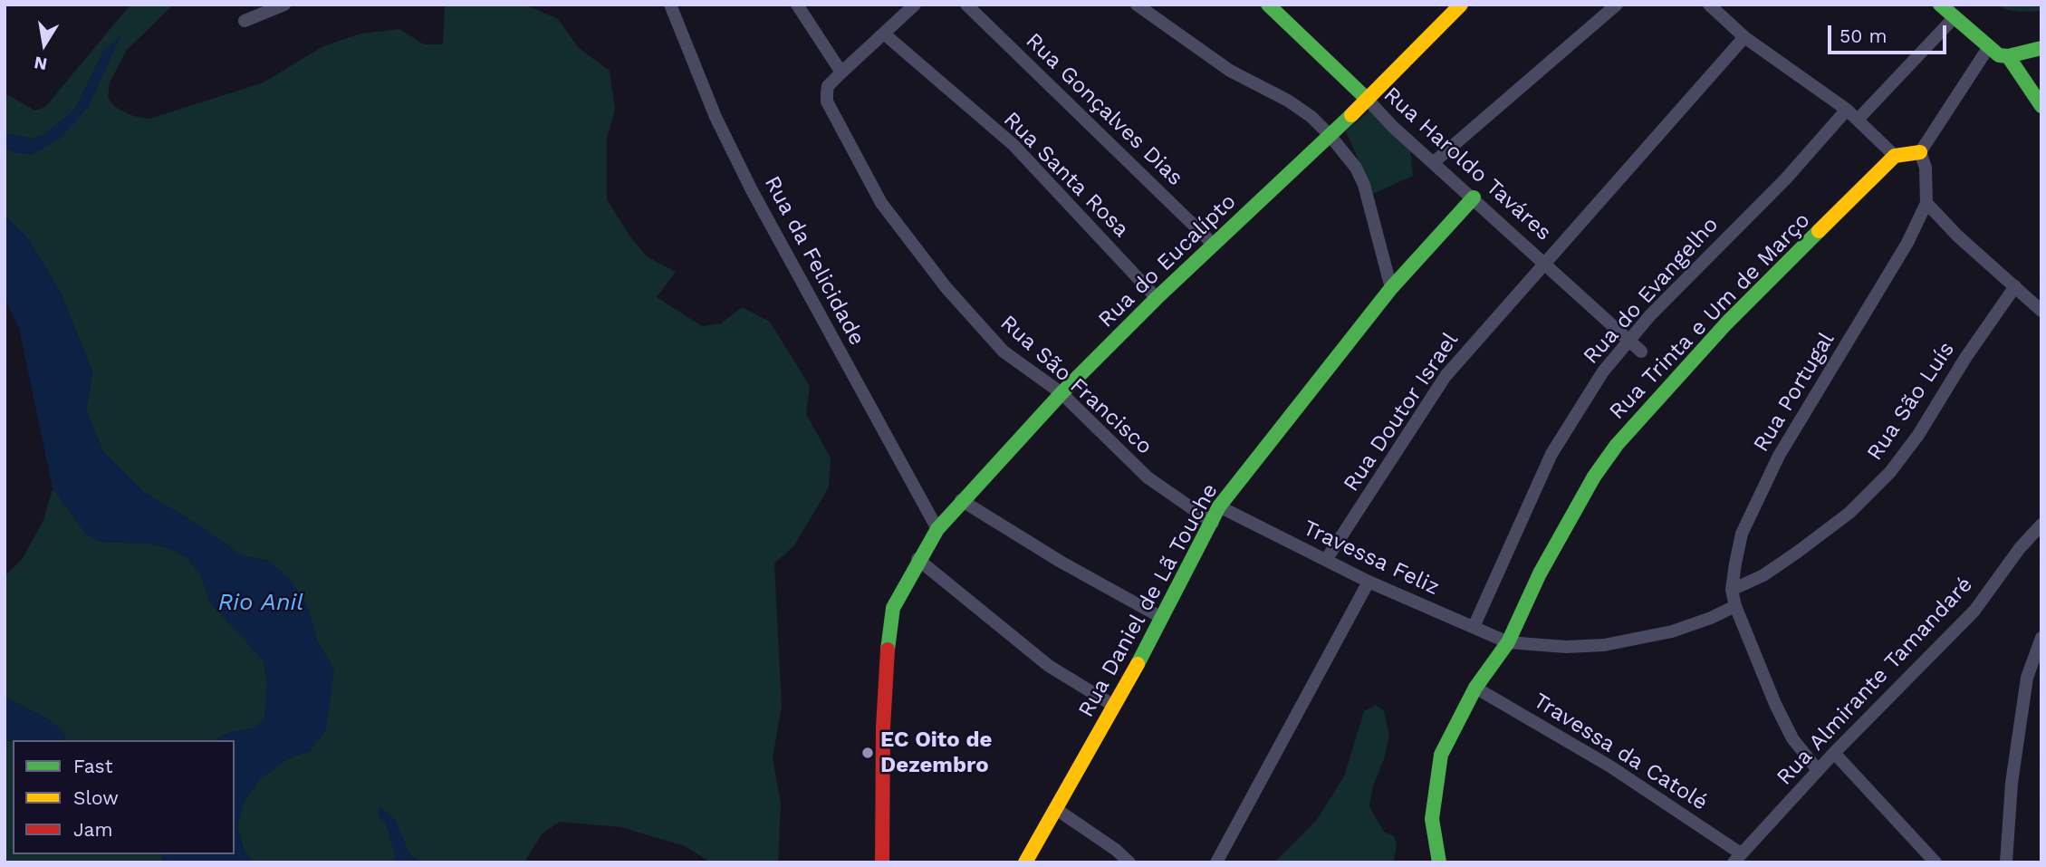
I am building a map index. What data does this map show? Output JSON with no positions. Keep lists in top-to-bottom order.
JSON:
{
  "streets": {
    "street": [
      "Rua Gonçalves Dias",
      "Rua Haroldo Taváres",
      "Rua Santa Rosa",
      "Rua da Felicidade",
      "Rua do Eucalípto",
      "Rua do Evangelho",
      "Rua Trinta e Um de Março",
      "Rua São Francisco",
      "Rua Portugal",
      "Rua São Luís",
      "Rua Doutor Israel",
      "Travessa Feliz",
      "Rua Daniel de Lã Touche",
      "Rua Almirante Tamandaré",
      "Travessa da Catolé"
    ]
  },
  "crossings": [
    ["Rua Gonçalves Dias", "Rua do Eucalípto"],
    ["Rua Haroldo Taváres", "Rua do Eucalípto"],
    ["Rua Haroldo Taváres", "Rua do Evangelho"],
    ["Rua Haroldo Taváres", "Rua Doutor Israel"],
    ["Rua Haroldo Taváres", "Rua Daniel de Lã Touche"],
    ["Rua Santa Rosa", "Rua do Eucalípto"],
    ["Rua da Felicidade", "Rua do Eucalípto"],
    ["Rua do Eucalípto", "Rua São Francisco"],
    ["Rua do Evangelho", "Travessa Feliz"],
    ["Rua Trinta e Um de Março", "Travessa Feliz"],
    ["Rua Trinta e Um de Março", "Travessa da Catolé"],
    ["Rua São Francisco", "Rua Daniel de Lã Touche"],
    ["Rua Portugal", "Rua São Luís"],
    ["Rua Portugal", "Rua Almirante Tamandaré"],
    ["Rua Doutor Israel", "Travessa Feliz"],
    ["Travessa Feliz", "Rua Daniel de Lã Touche"],
    ["Rua Almirante Tamandaré", "Travessa da Catolé"]
  ],
  "water": ["Rio Anil"],
  "places": ["EC Oito de Dezembro"],
  "legend": ["Fast", "Slow", "Jam"],
  "scale_bar": "50 m",
  "north": "bottom"
}
